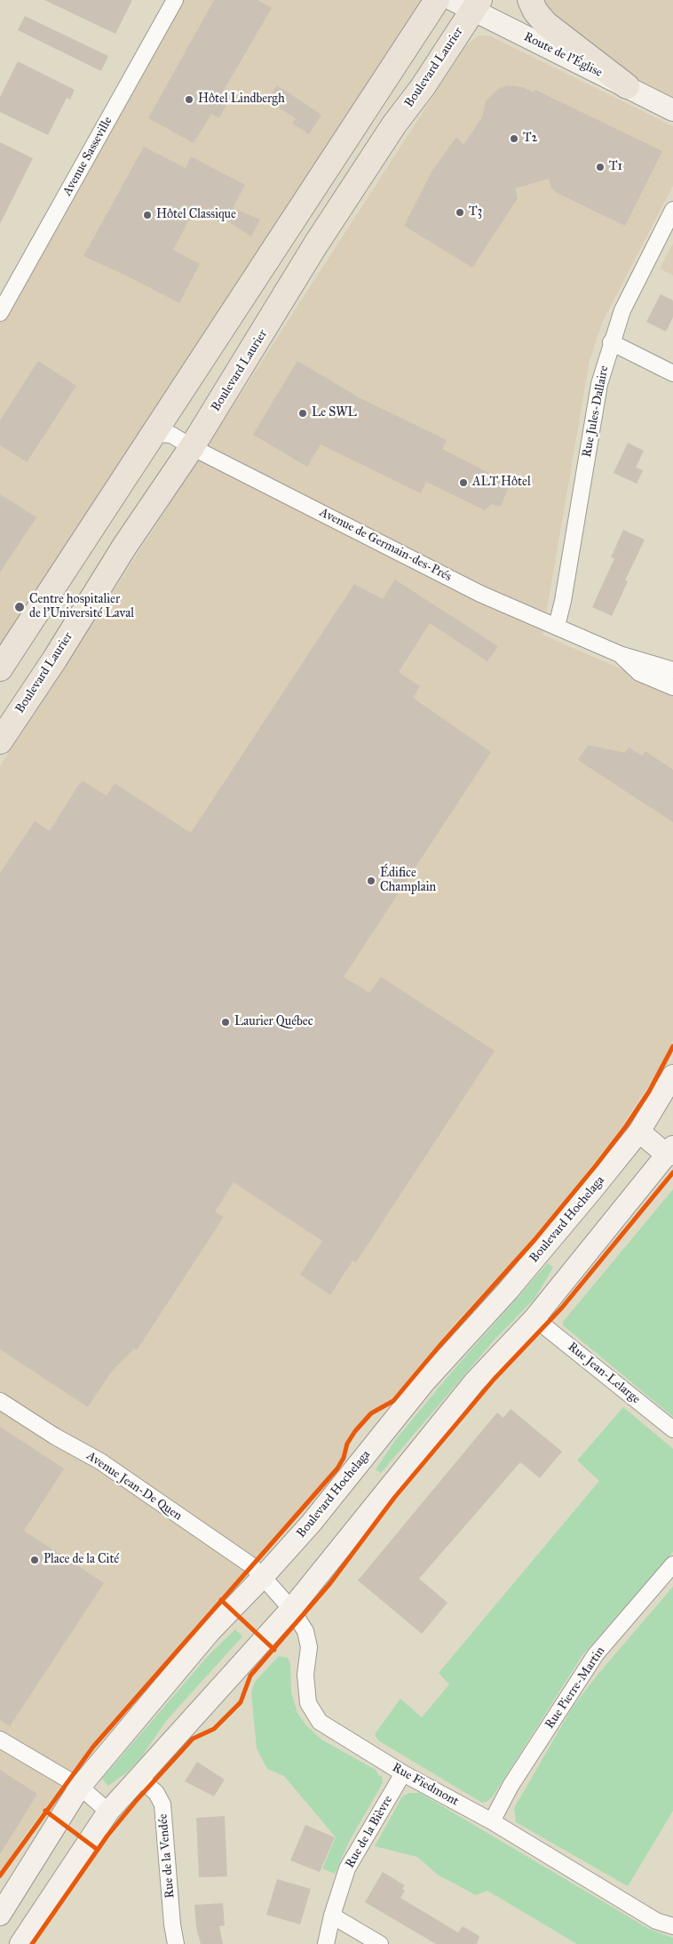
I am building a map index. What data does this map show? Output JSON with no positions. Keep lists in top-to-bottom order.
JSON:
{
  "streets": {
    "main road": ["Route de l'Église", "Boulevard Laurier", "Boulevard Hochelaga"],
    "street": [
      "Avenue Sasseville",
      "Rue Jules-Dallaire",
      "Avenue de Germain-des-Prés",
      "Rue Jean-Lelarge",
      "Avenue Jean-De Quen",
      "Rue Pierre-Martin",
      "Rue Fiedmont",
      "Rue de la Bièvre",
      "Rue de la Vendée"
    ]
  },
  "crossings": [
    ["Route de l'Église", "Boulevard Laurier"],
    ["Boulevard Laurier", "Avenue de Germain-des-Prés"],
    ["Rue Jules-Dallaire", "Avenue de Germain-des-Prés"],
    ["Boulevard Hochelaga", "Avenue Jean-De Quen"],
    ["Boulevard Hochelaga", "Rue Fiedmont"],
    ["Avenue Jean-De Quen", "Rue Fiedmont"],
    ["Rue Pierre-Martin", "Rue Fiedmont"],
    ["Rue Fiedmont", "Rue de la Bièvre"]
  ],
  "places": [
    "Hôtel Lindbergh",
    "T2",
    "T1",
    "T3",
    "Hôtel Classique",
    "Le SWL",
    "ALT Hôtel",
    "Centre hospitalier de l'Université Laval",
    "Édifice Champlain",
    "Laurier Québec",
    "Place de la Cité"
  ]
}
